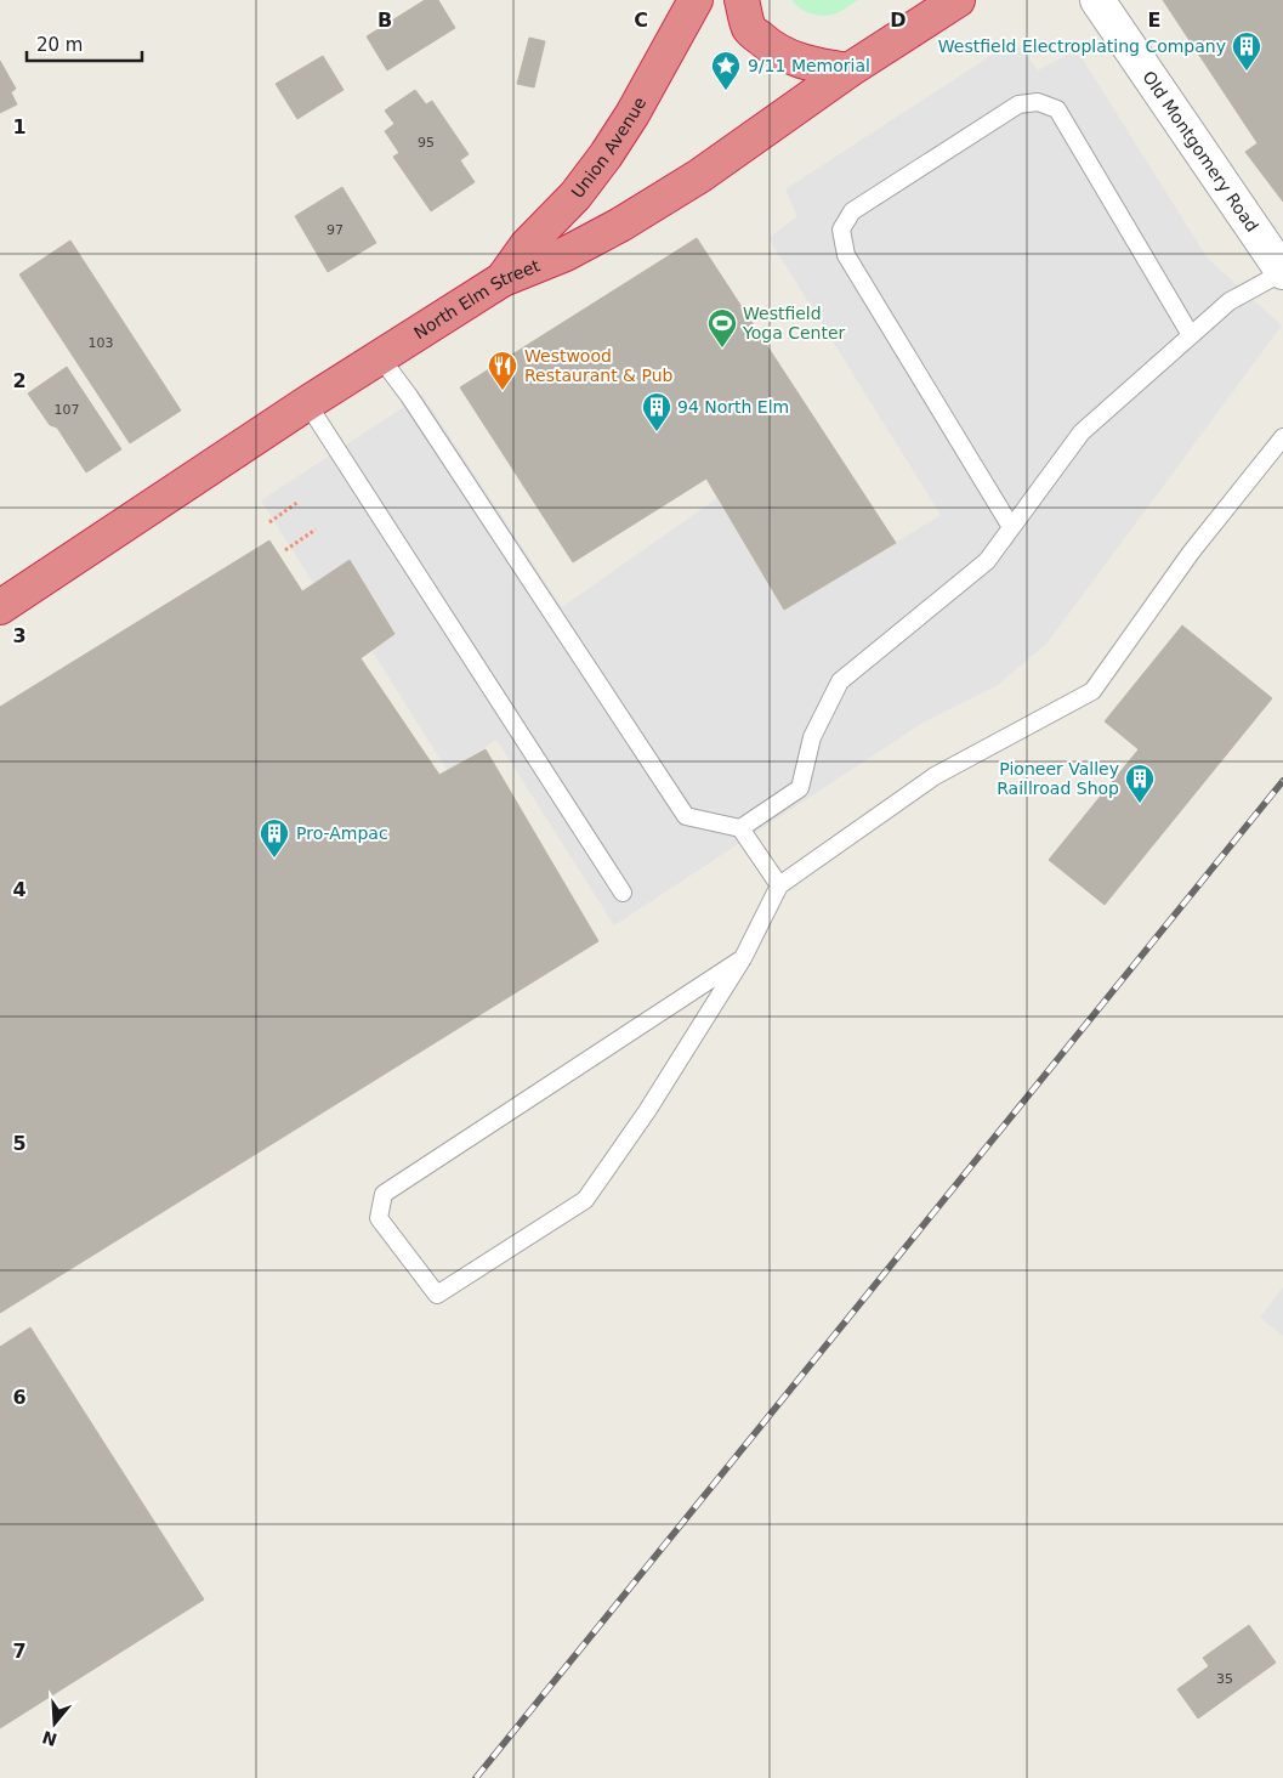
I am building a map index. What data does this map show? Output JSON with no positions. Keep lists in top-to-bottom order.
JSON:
{
  "streets": {
    "highway": ["Union Avenue", "North Elm Street"],
    "street": ["Old Montgomery Road"]
  },
  "crossings": [
    ["Union Avenue", "North Elm Street"]
  ],
  "places": {
    "building": [
      "Westfield Electroplating Company",
      "94 North Elm",
      "Pioneer Valley Raillroad Shop",
      "Pro-Ampac"
    ],
    "place": ["9/11 Memorial"],
    "sports": ["Westfield Yoga Center"],
    "restaurant": ["Westwood Restaurant & Pub"]
  },
  "house_numbers": [
    "95",
    "97",
    "103",
    "107",
    "35"
  ],
  "scale_bar": "20 m",
  "north": "bottom",
  "grid": {
    "columns": [
      "B",
      "C",
      "D",
      "E"
    ],
    "rows": [
      "1",
      "2",
      "3",
      "4",
      "5",
      "6",
      "7"
    ]
  }
}
